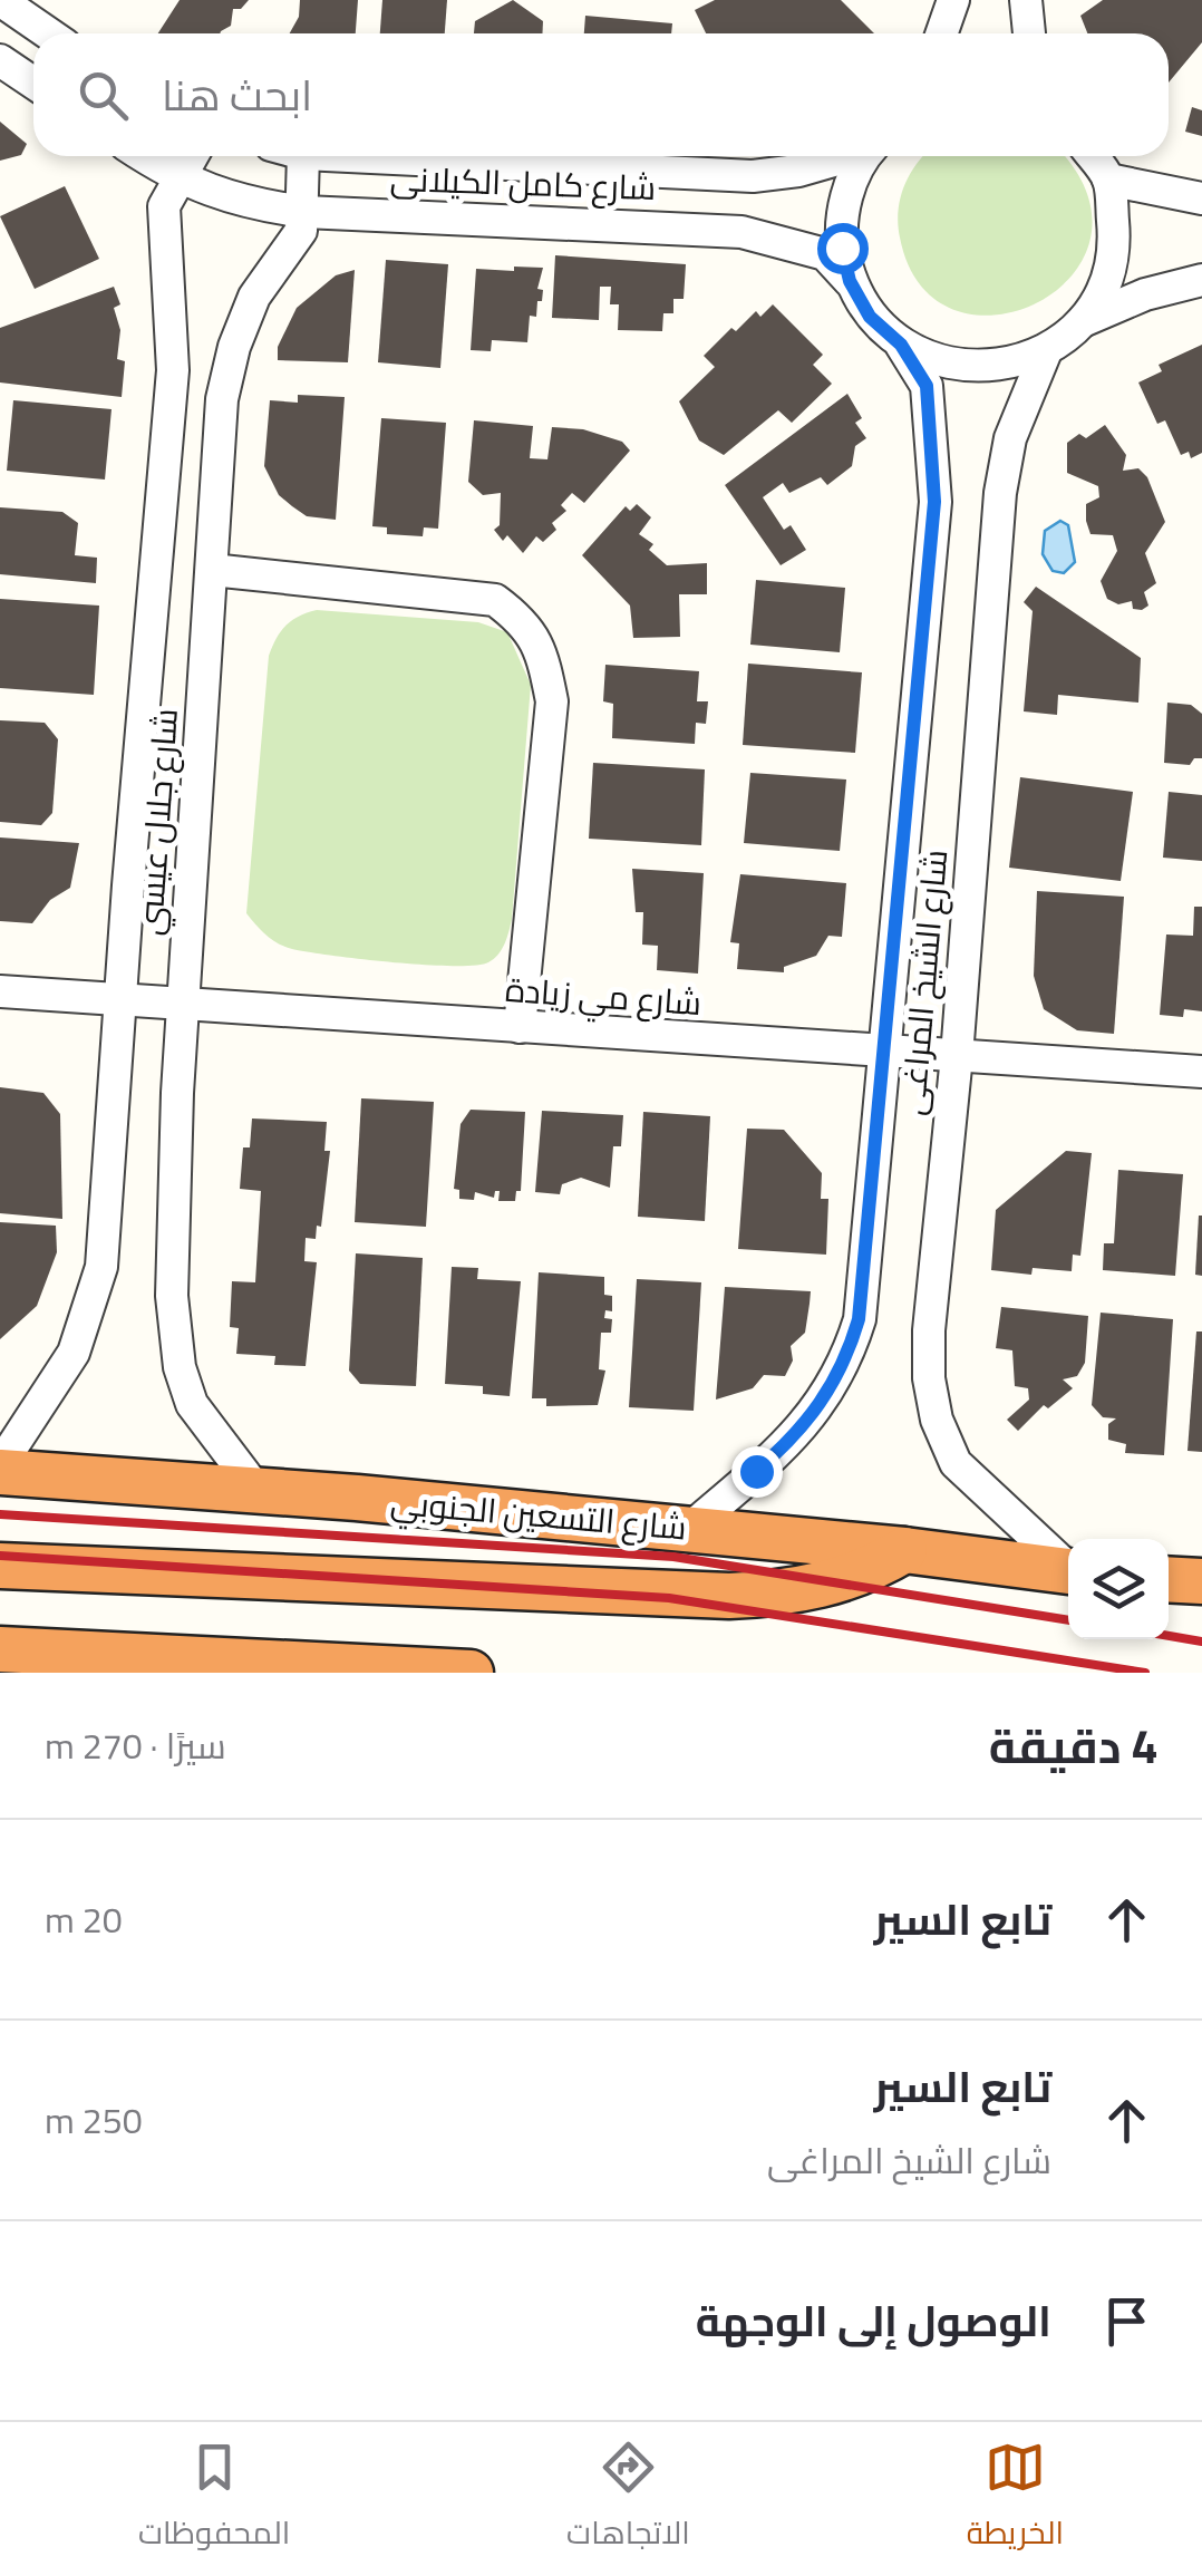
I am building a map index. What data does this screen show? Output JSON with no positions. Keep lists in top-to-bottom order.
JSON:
{
  "streets": {
    "highway": ["شارع التسعين الجنوبي"],
    "street": [
      "شارع كامل الكيلانى",
      "شارع جلال عيسي",
      "شارع الشيخ المراغى",
      "شارع مي زيادة"
    ]
  },
  "crossings": [
    ["شارع كامل الكيلانى", "شارع جلال عيسي"],
    ["شارع جلال عيسي", "شارع مي زيادة"],
    ["شارع جلال عيسي", "شارع التسعين الجنوبي"],
    ["شارع الشيخ المراغى", "شارع مي زيادة"],
    ["شارع الشيخ المراغى", "شارع التسعين الجنوبي"]
  ],
  "page": {
    "search": "ابحث هنا",
    "heading": ["4 دقيقة", "سيرًا · 270 m"],
    "list": [
      ["تابع السير", "20 m"],
      ["تابع السير", "شارع الشيخ المراغى", "250 m"],
      "الوصول إلى الوجهة"
    ],
    "nav": ["الخريطة", "الاتجاهات", "المحفوظات"]
  }
}
